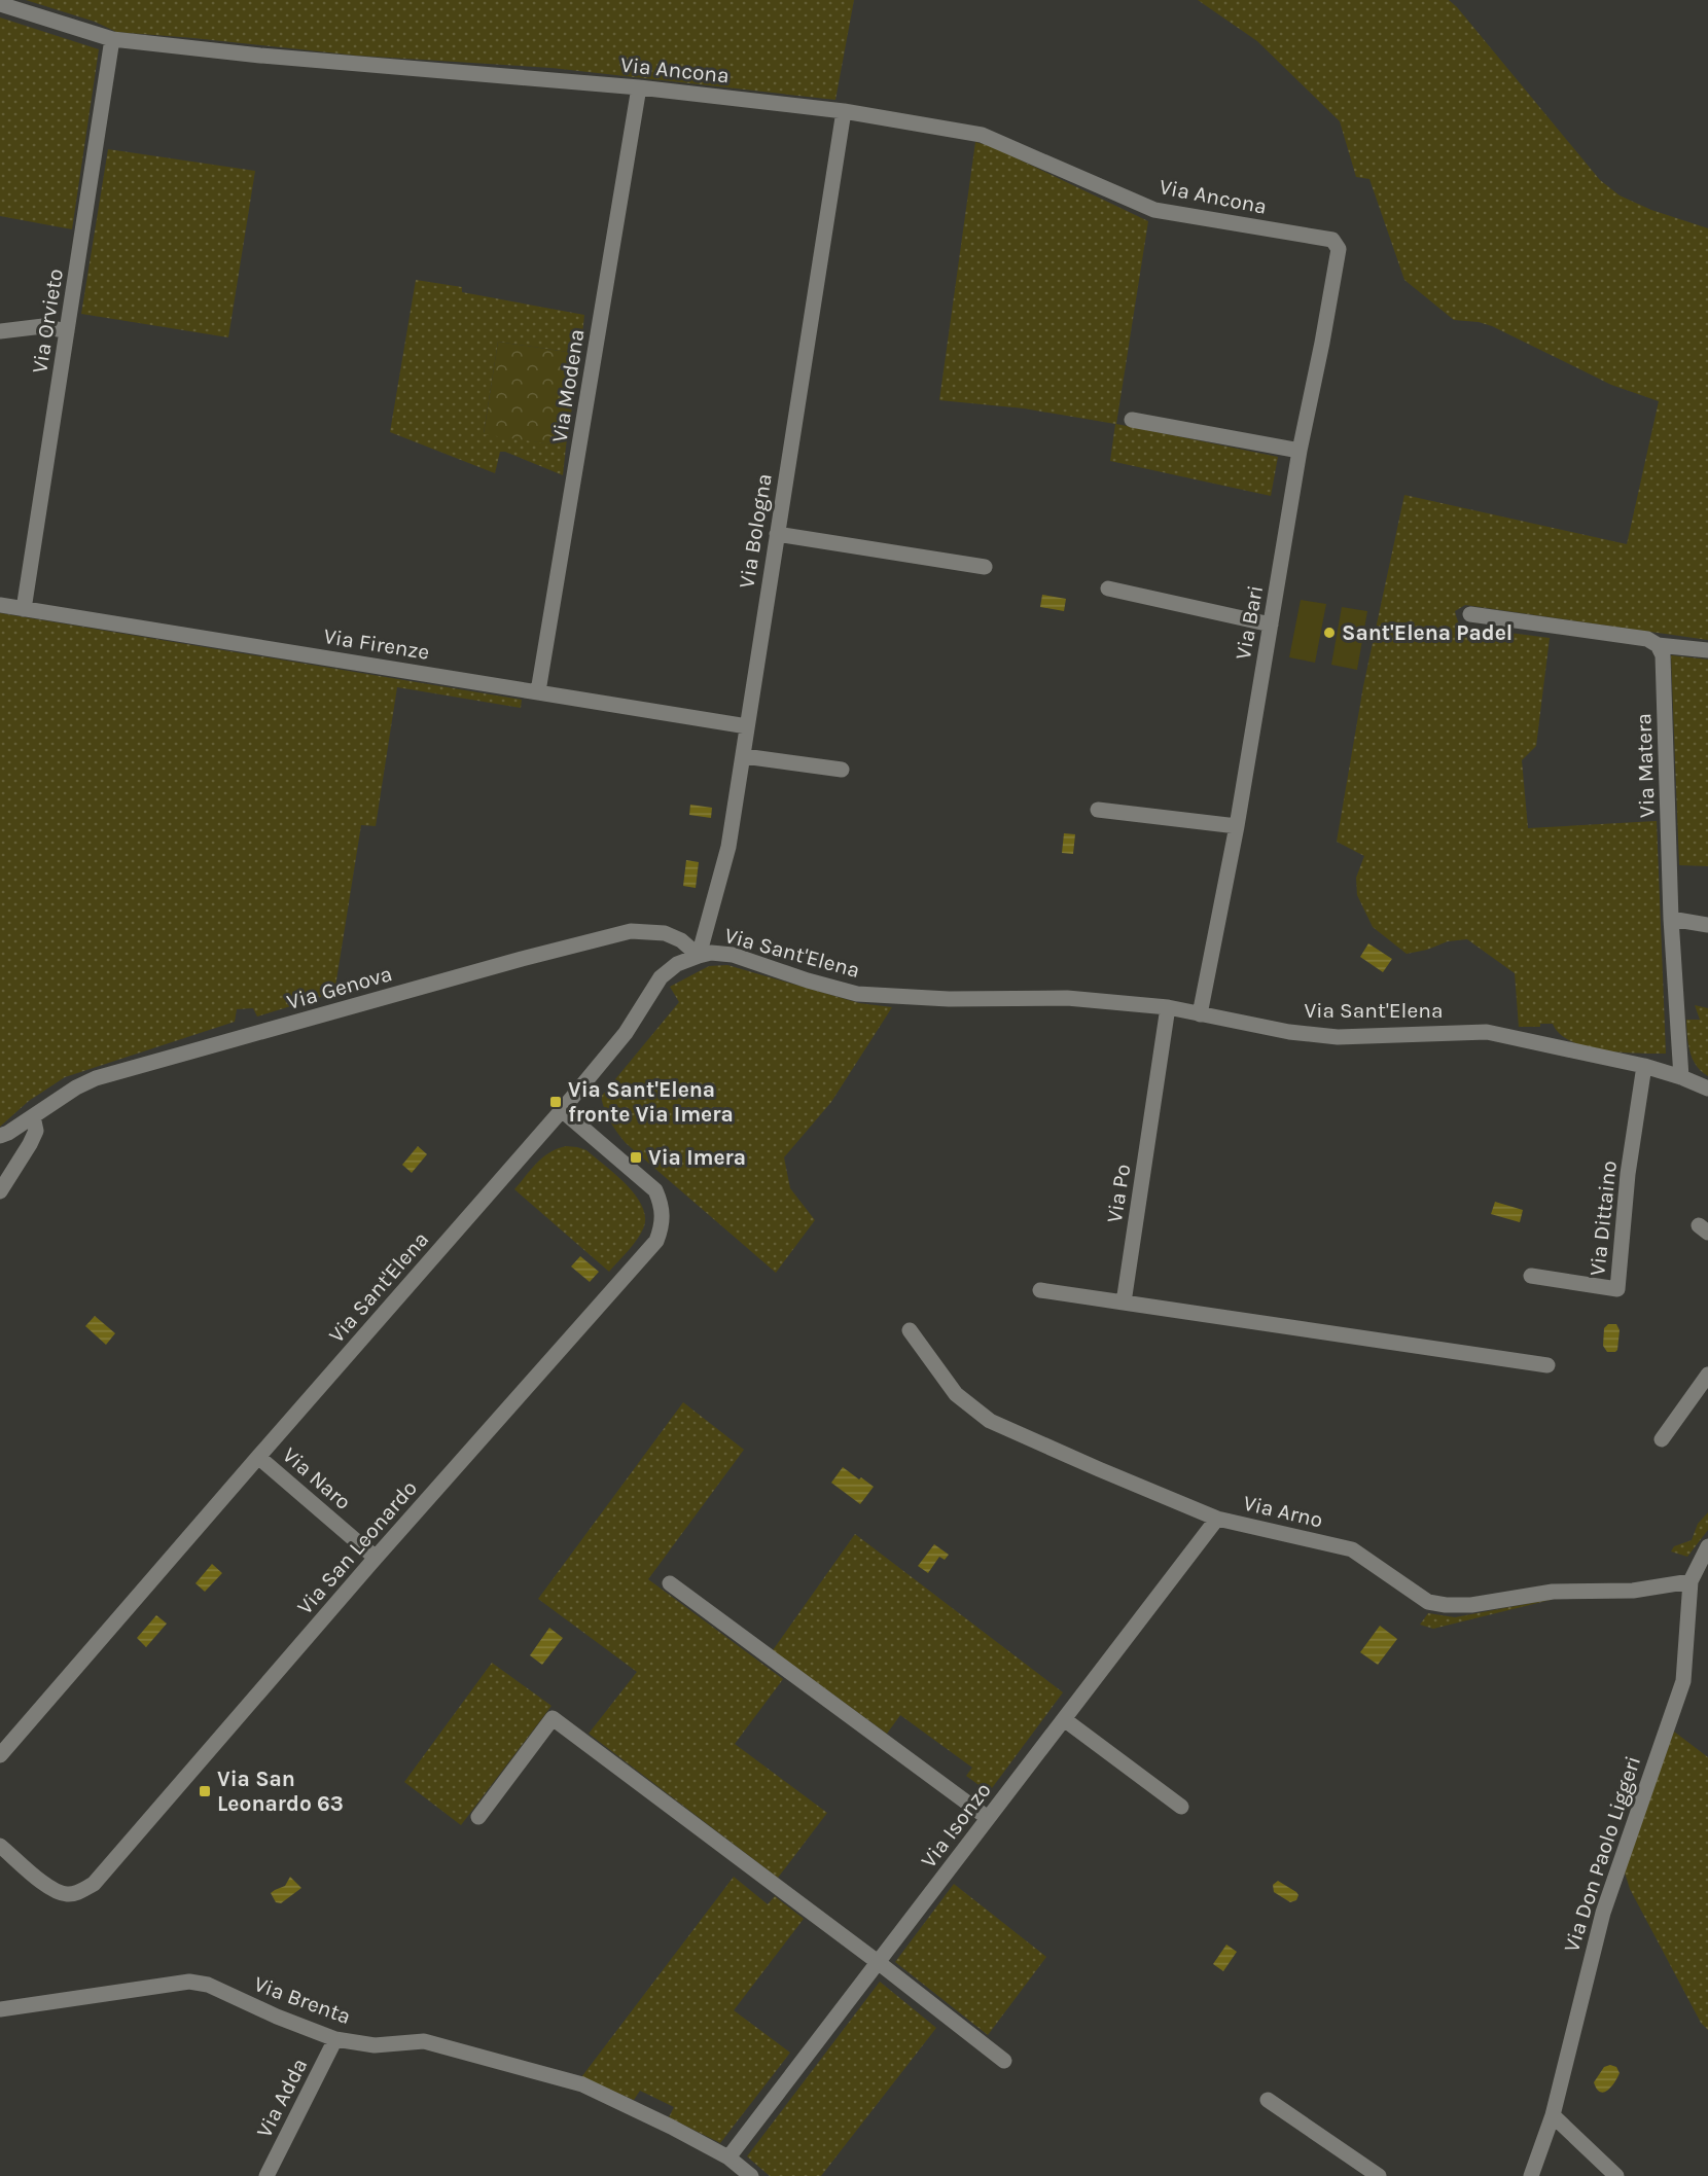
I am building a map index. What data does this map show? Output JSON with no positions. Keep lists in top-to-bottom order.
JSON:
{
  "streets": {
    "street": [
      "Via Ancona",
      "Via Orvieto",
      "Via Modena",
      "Via Bologna",
      "Via Bari",
      "Via Firenze",
      "Via Matera",
      "Via Sant'Elena",
      "Via Genova",
      "Via Po",
      "Via Dittaino",
      "Via Naro",
      "Via Arno",
      "Via San Leonardo",
      "Via Isonzo",
      "Via Don Paolo Liggeri",
      "Via Brenta",
      "Via Adda"
    ]
  },
  "crossings": [
    ["Via Ancona", "Via Orvieto"],
    ["Via Ancona", "Via Modena"],
    ["Via Ancona", "Via Bologna"],
    ["Via Ancona", "Via Bari"],
    ["Via Orvieto", "Via Firenze"],
    ["Via Modena", "Via Firenze"],
    ["Via Bologna", "Via Firenze"],
    ["Via Bologna", "Via Sant'Elena"],
    ["Via Bologna", "Via Genova"],
    ["Via Bari", "Via Sant'Elena"],
    ["Via Matera", "Via Sant'Elena"],
    ["Via Sant'Elena", "Via Genova"],
    ["Via Sant'Elena", "Via Po"],
    ["Via Sant'Elena", "Via Dittaino"],
    ["Via Sant'Elena", "Via Naro"],
    ["Via Sant'Elena", "Via San Leonardo"],
    ["Via Naro", "Via San Leonardo"],
    ["Via Arno", "Via Isonzo"],
    ["Via Arno", "Via Don Paolo Liggeri"],
    ["Via Isonzo", "Via Brenta"],
    ["Via Brenta", "Via Adda"]
  ],
  "places": {
    "other": ["Sant'Elena Padel"],
    "transit": ["Via Sant'Elena fronte Via Imera", "Via Imera", "Via San Leonardo 63"]
  }
}
